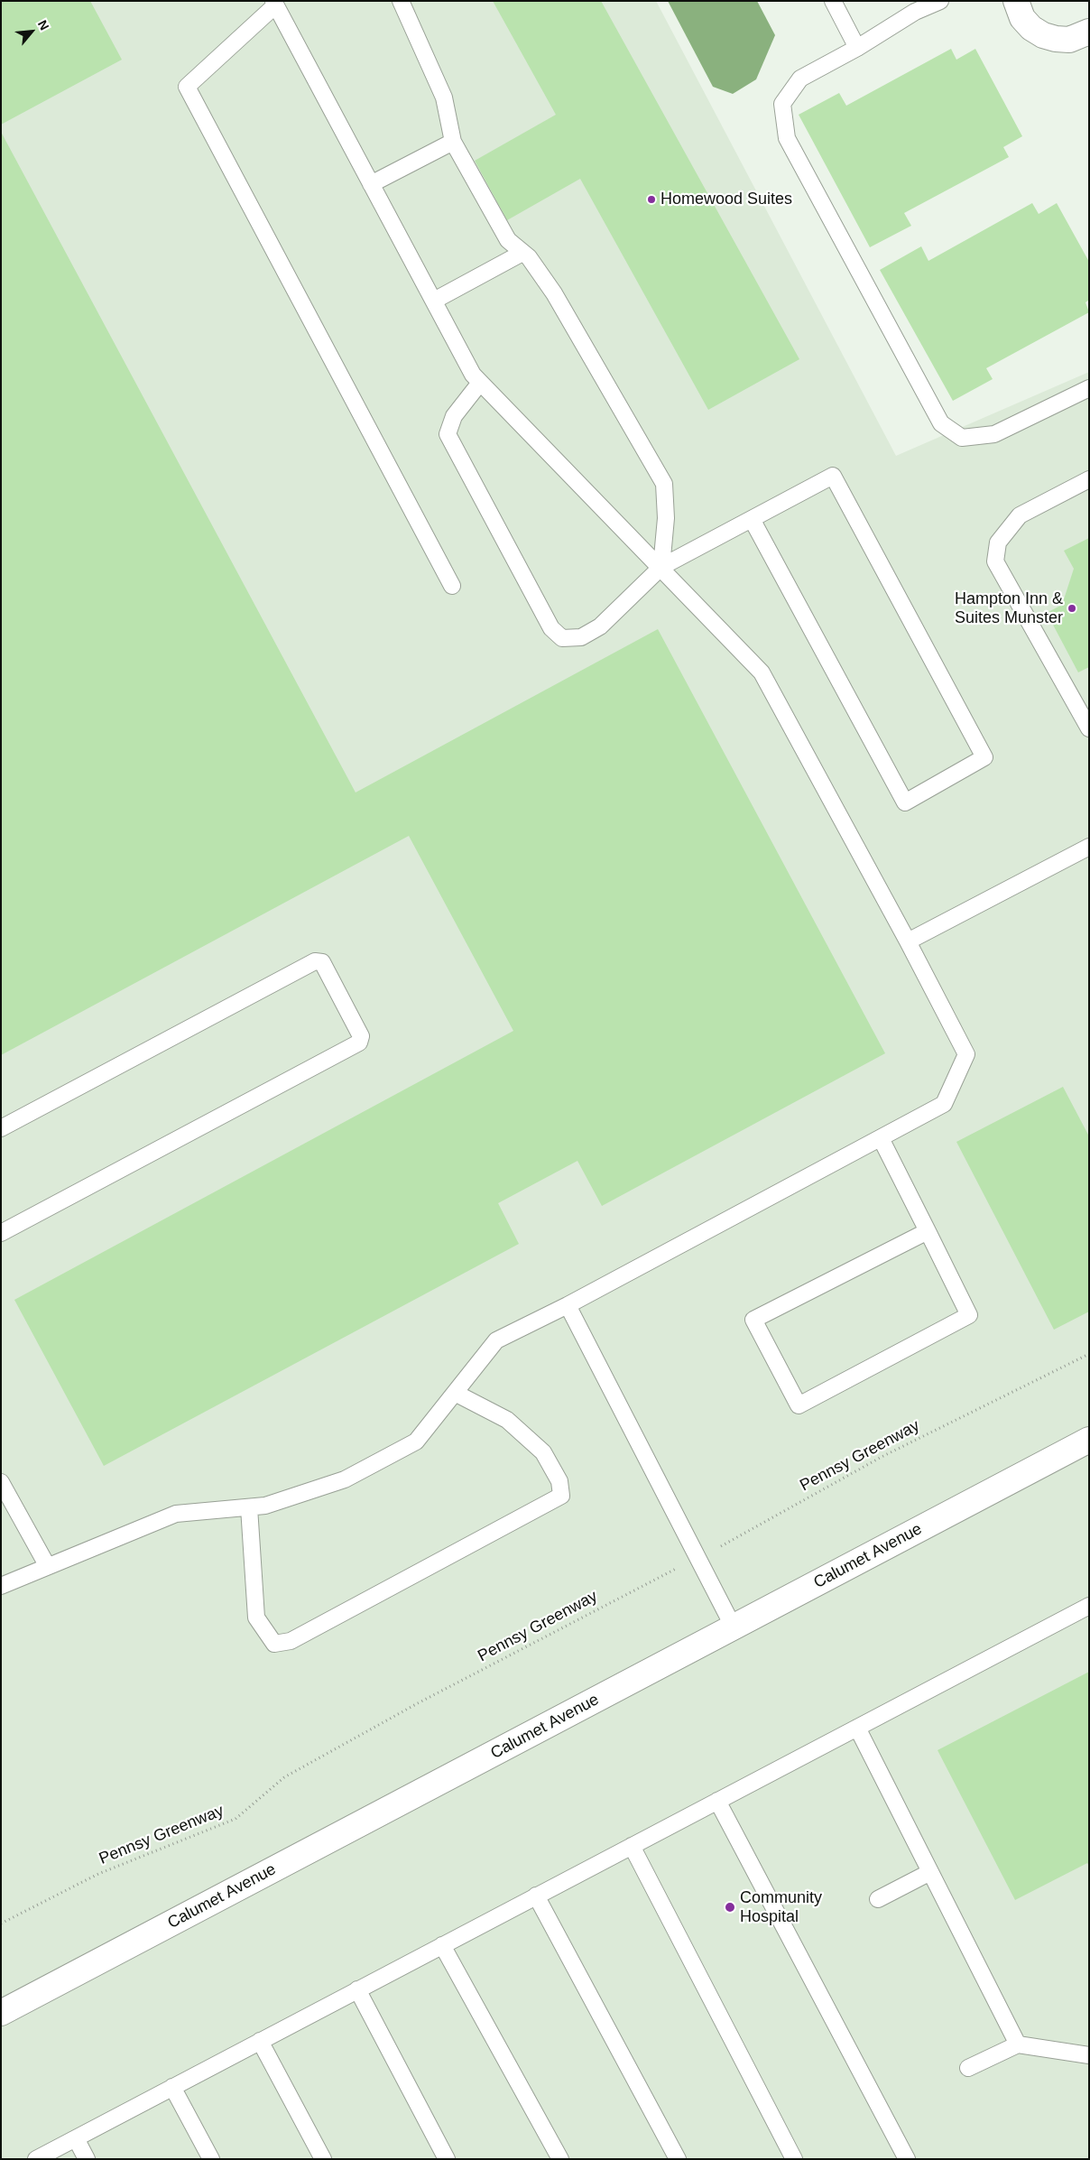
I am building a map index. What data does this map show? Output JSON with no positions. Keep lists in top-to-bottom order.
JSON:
{
  "streets": {
    "main road": ["Calumet Avenue"],
    "path": ["Pennsy Greenway"]
  },
  "places": ["Homewood Suites", "Hampton Inn & Suites Munster", "Community Hospital"],
  "north": "top right"
}
